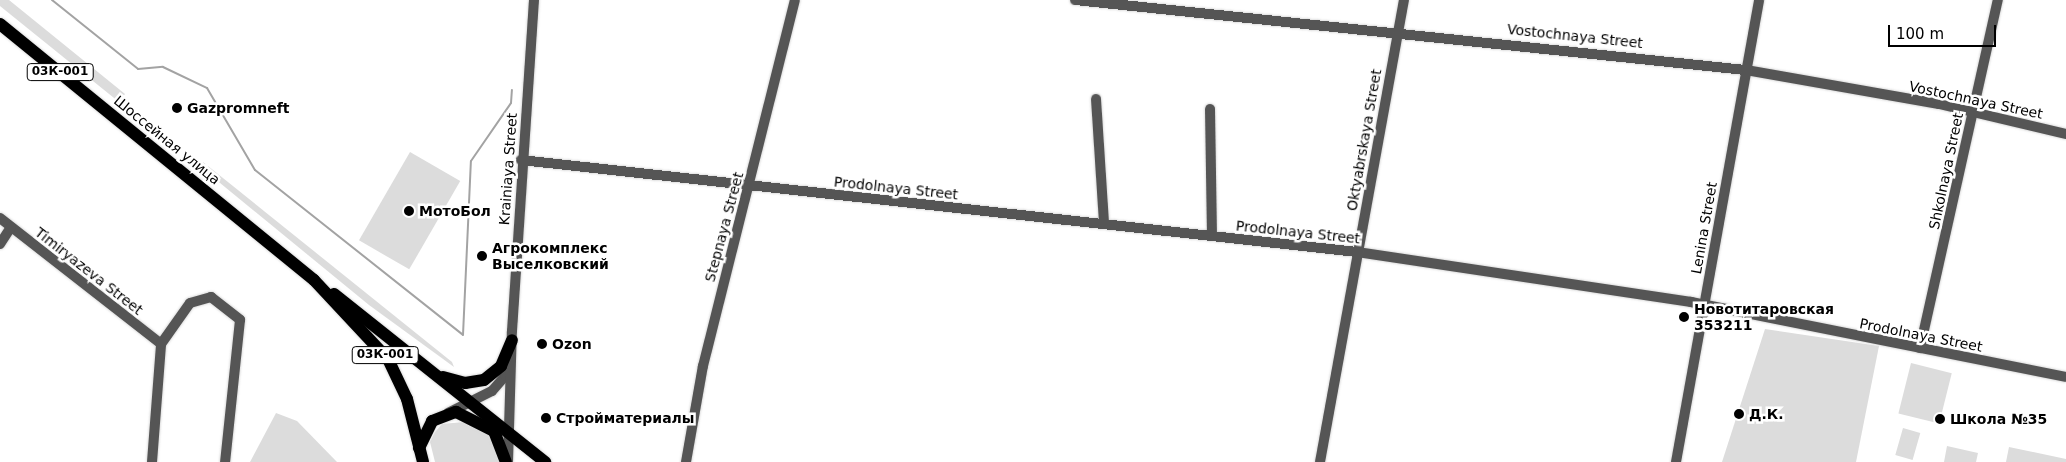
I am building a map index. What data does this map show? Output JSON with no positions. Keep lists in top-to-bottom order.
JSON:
{
  "streets": {
    "main road": ["03К-001", "Шоссейная улица"],
    "street": [
      "Vostochnaya Street",
      "Oktyabrskaya Street",
      "Krainiaya Street",
      "Shkolnaya Street",
      "Prodolnaya Street",
      "Stepnaya Street",
      "Lenina Street",
      "Timiryazeva Street"
    ]
  },
  "crossings": [
    ["Vostochnaya Street", "Oktyabrskaya Street"],
    ["Vostochnaya Street", "Shkolnaya Street"],
    ["Vostochnaya Street", "Lenina Street"],
    ["03К-001", "Шоссейная улица"],
    ["03К-001", "Krainiaya Street"],
    ["Oktyabrskaya Street", "Prodolnaya Street"],
    ["Krainiaya Street", "Prodolnaya Street"],
    ["Shkolnaya Street", "Prodolnaya Street"],
    ["Prodolnaya Street", "Stepnaya Street"],
    ["Prodolnaya Street", "Lenina Street"]
  ],
  "places": [
    "Gazpromneft",
    "МотоБол",
    "Агрокомплекс Выселковский",
    "Новотитаровская 353211",
    "Ozon",
    "Д.К.",
    "Стройматериалы",
    "Школа №35"
  ],
  "scale_bar": "100 m"
}
